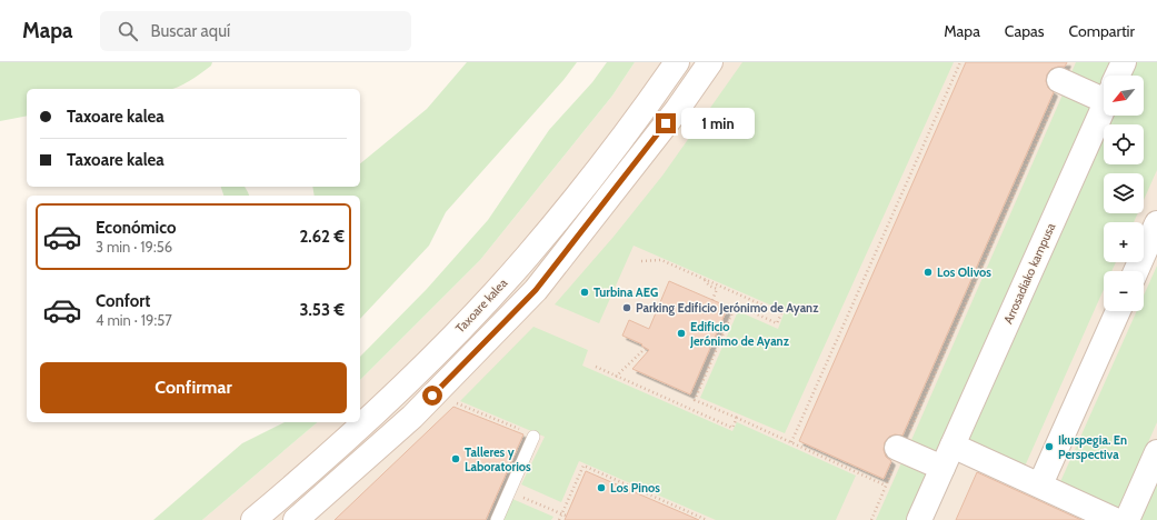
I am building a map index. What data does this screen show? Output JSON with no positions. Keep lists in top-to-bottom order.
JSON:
{
  "streets": {
    "street": ["Arrosadiako kampusa", "Taxoare kalea"]
  },
  "places": [
    "Los Olivos",
    "Turbina AEG",
    "Parking Edificio Jerónimo de Ayanz",
    "Edificio Jerónimo de Ayanz",
    "Ikuspegia. En Perspectiva",
    "Talleres y Laboratorios",
    "Los Pinos"
  ],
  "north": "bottom left",
  "page": {
    "header": "Mapa",
    "search": "Buscar aquí",
    "nav": ["Mapa", "Capas", "Compartir"],
    "map_buttons": ["+", "−"],
    "banner": ["Taxoare kalea", "Taxoare kalea"],
    "bubble": "1 min",
    "list": [
      {
        "name": "Económico",
        "note": "3 min · 19:56",
        "value": "2.62 €"
      },
      {
        "name": "Confort",
        "note": "4 min · 19:57",
        "value": "3.53 €"
      }
    ],
    "buttons": "Confirmar"
  }
}
